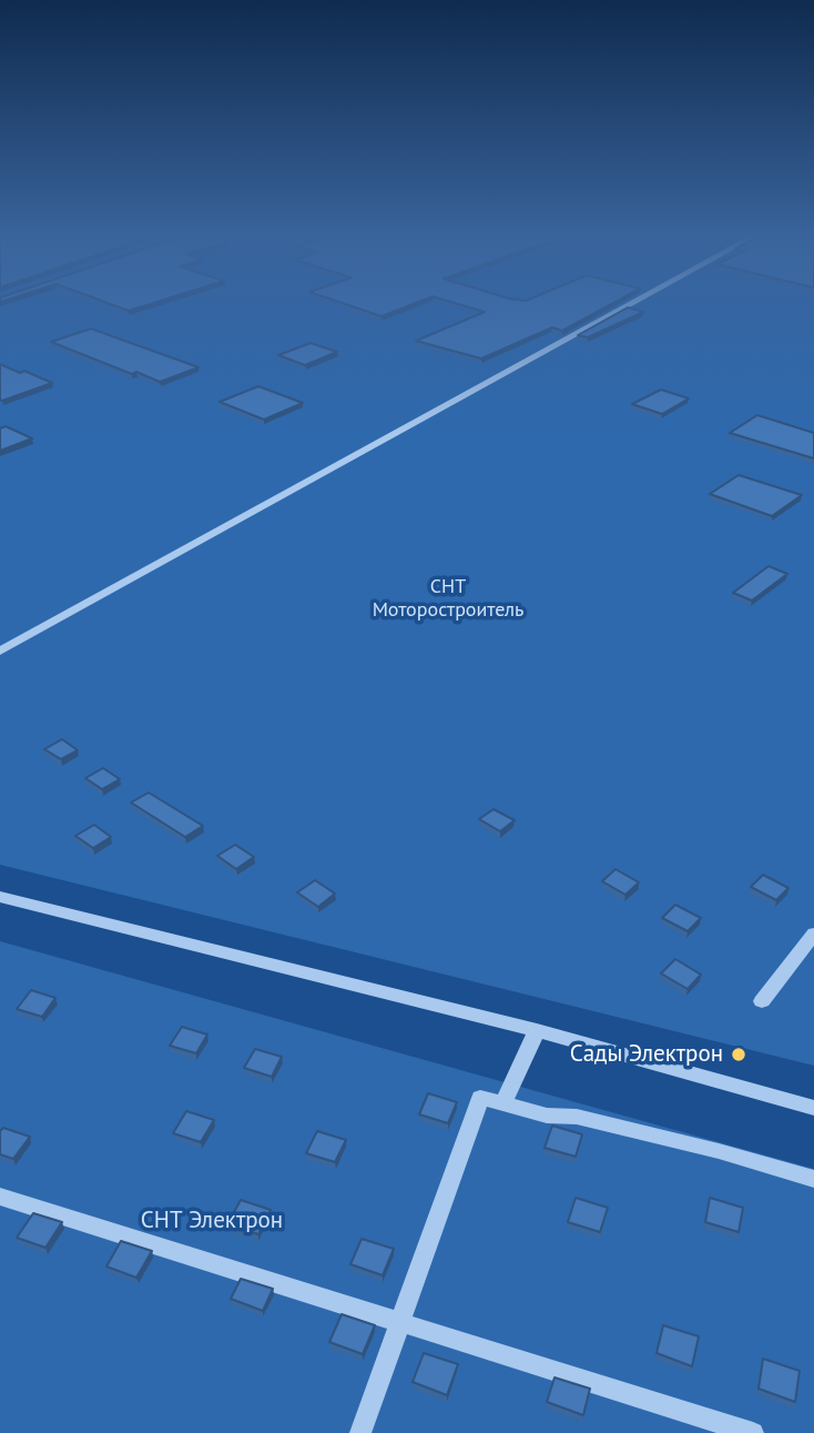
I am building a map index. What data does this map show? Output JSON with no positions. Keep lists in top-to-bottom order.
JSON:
{
  "parks": ["СНТ Моторостроитель", "СНТ Электрон"],
  "places": ["Сады Электрон"]
}
